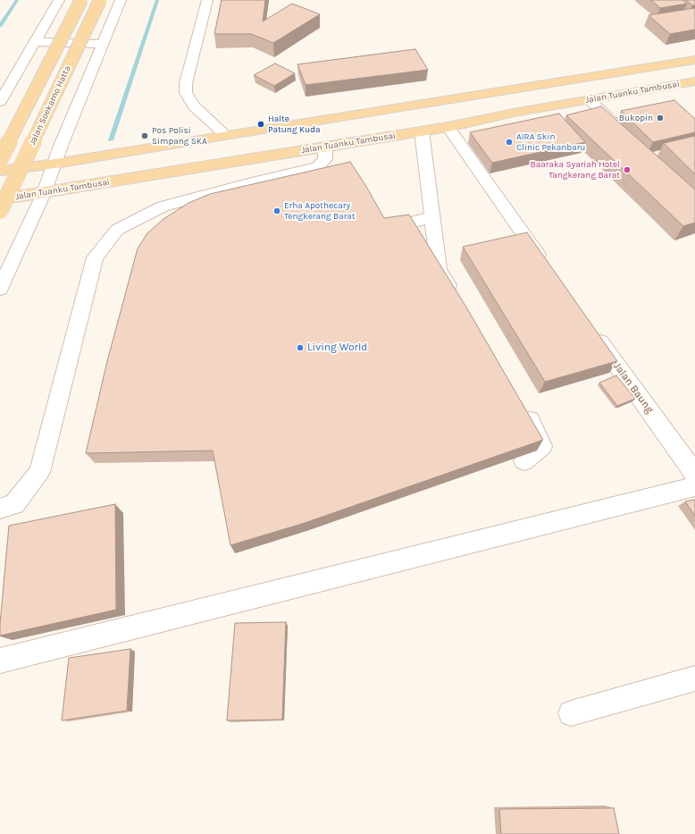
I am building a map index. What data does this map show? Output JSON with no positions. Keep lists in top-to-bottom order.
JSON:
{
  "streets": {
    "main road": ["Jalan Tuanku Tambusai", "Jalan Soekarno Hatta"],
    "street": ["Jalan Baung"]
  },
  "places": [
    "Bukopin",
    "Halte Patung Kuda",
    "Pos Polisi Simpang SKA",
    "AIRA Skin Clinic Pekanbaru",
    "Baaraka Syariah Hotel Tangkerang Barat",
    "Erha Apothecary Tengkerang Barat",
    "Living World"
  ]
}
